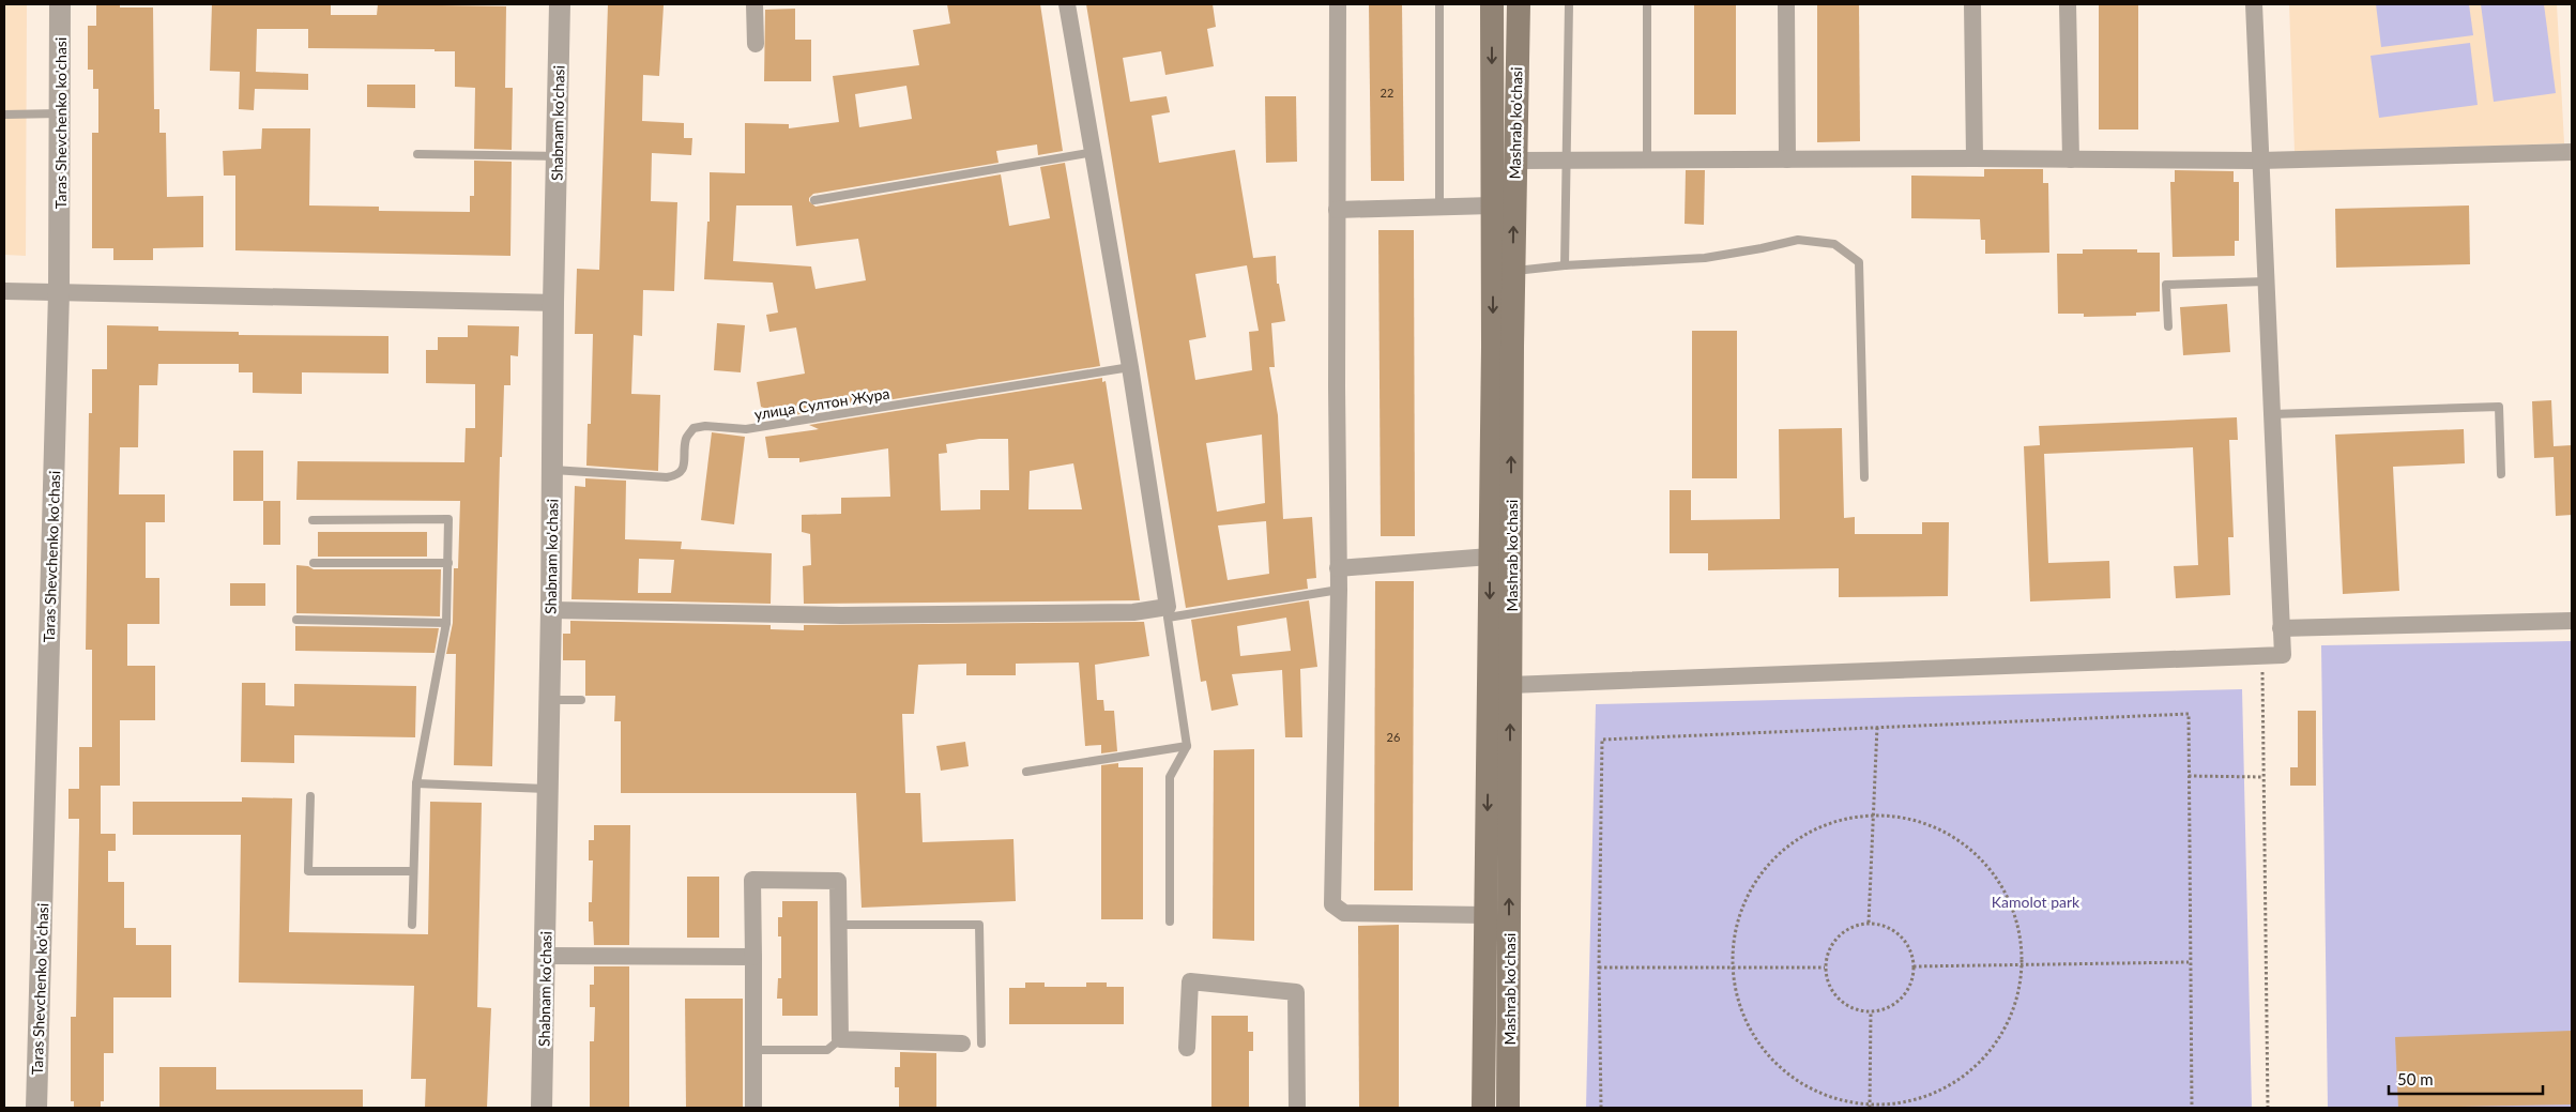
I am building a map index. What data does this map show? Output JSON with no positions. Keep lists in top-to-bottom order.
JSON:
{
  "streets": {
    "main road": ["Mashrab ko'chasi"],
    "street": ["Taras Shevchenko ko'chasi", "Shabnam ko'chasi"],
    "lane": ["улица Султон Жура"]
  },
  "crossings": [
    ["Shabnam ko'chasi", "улица Султон Жура"]
  ],
  "parks": ["Kamolot park"],
  "house_numbers": ["22", "26"],
  "scale_bar": "50 m"
}
